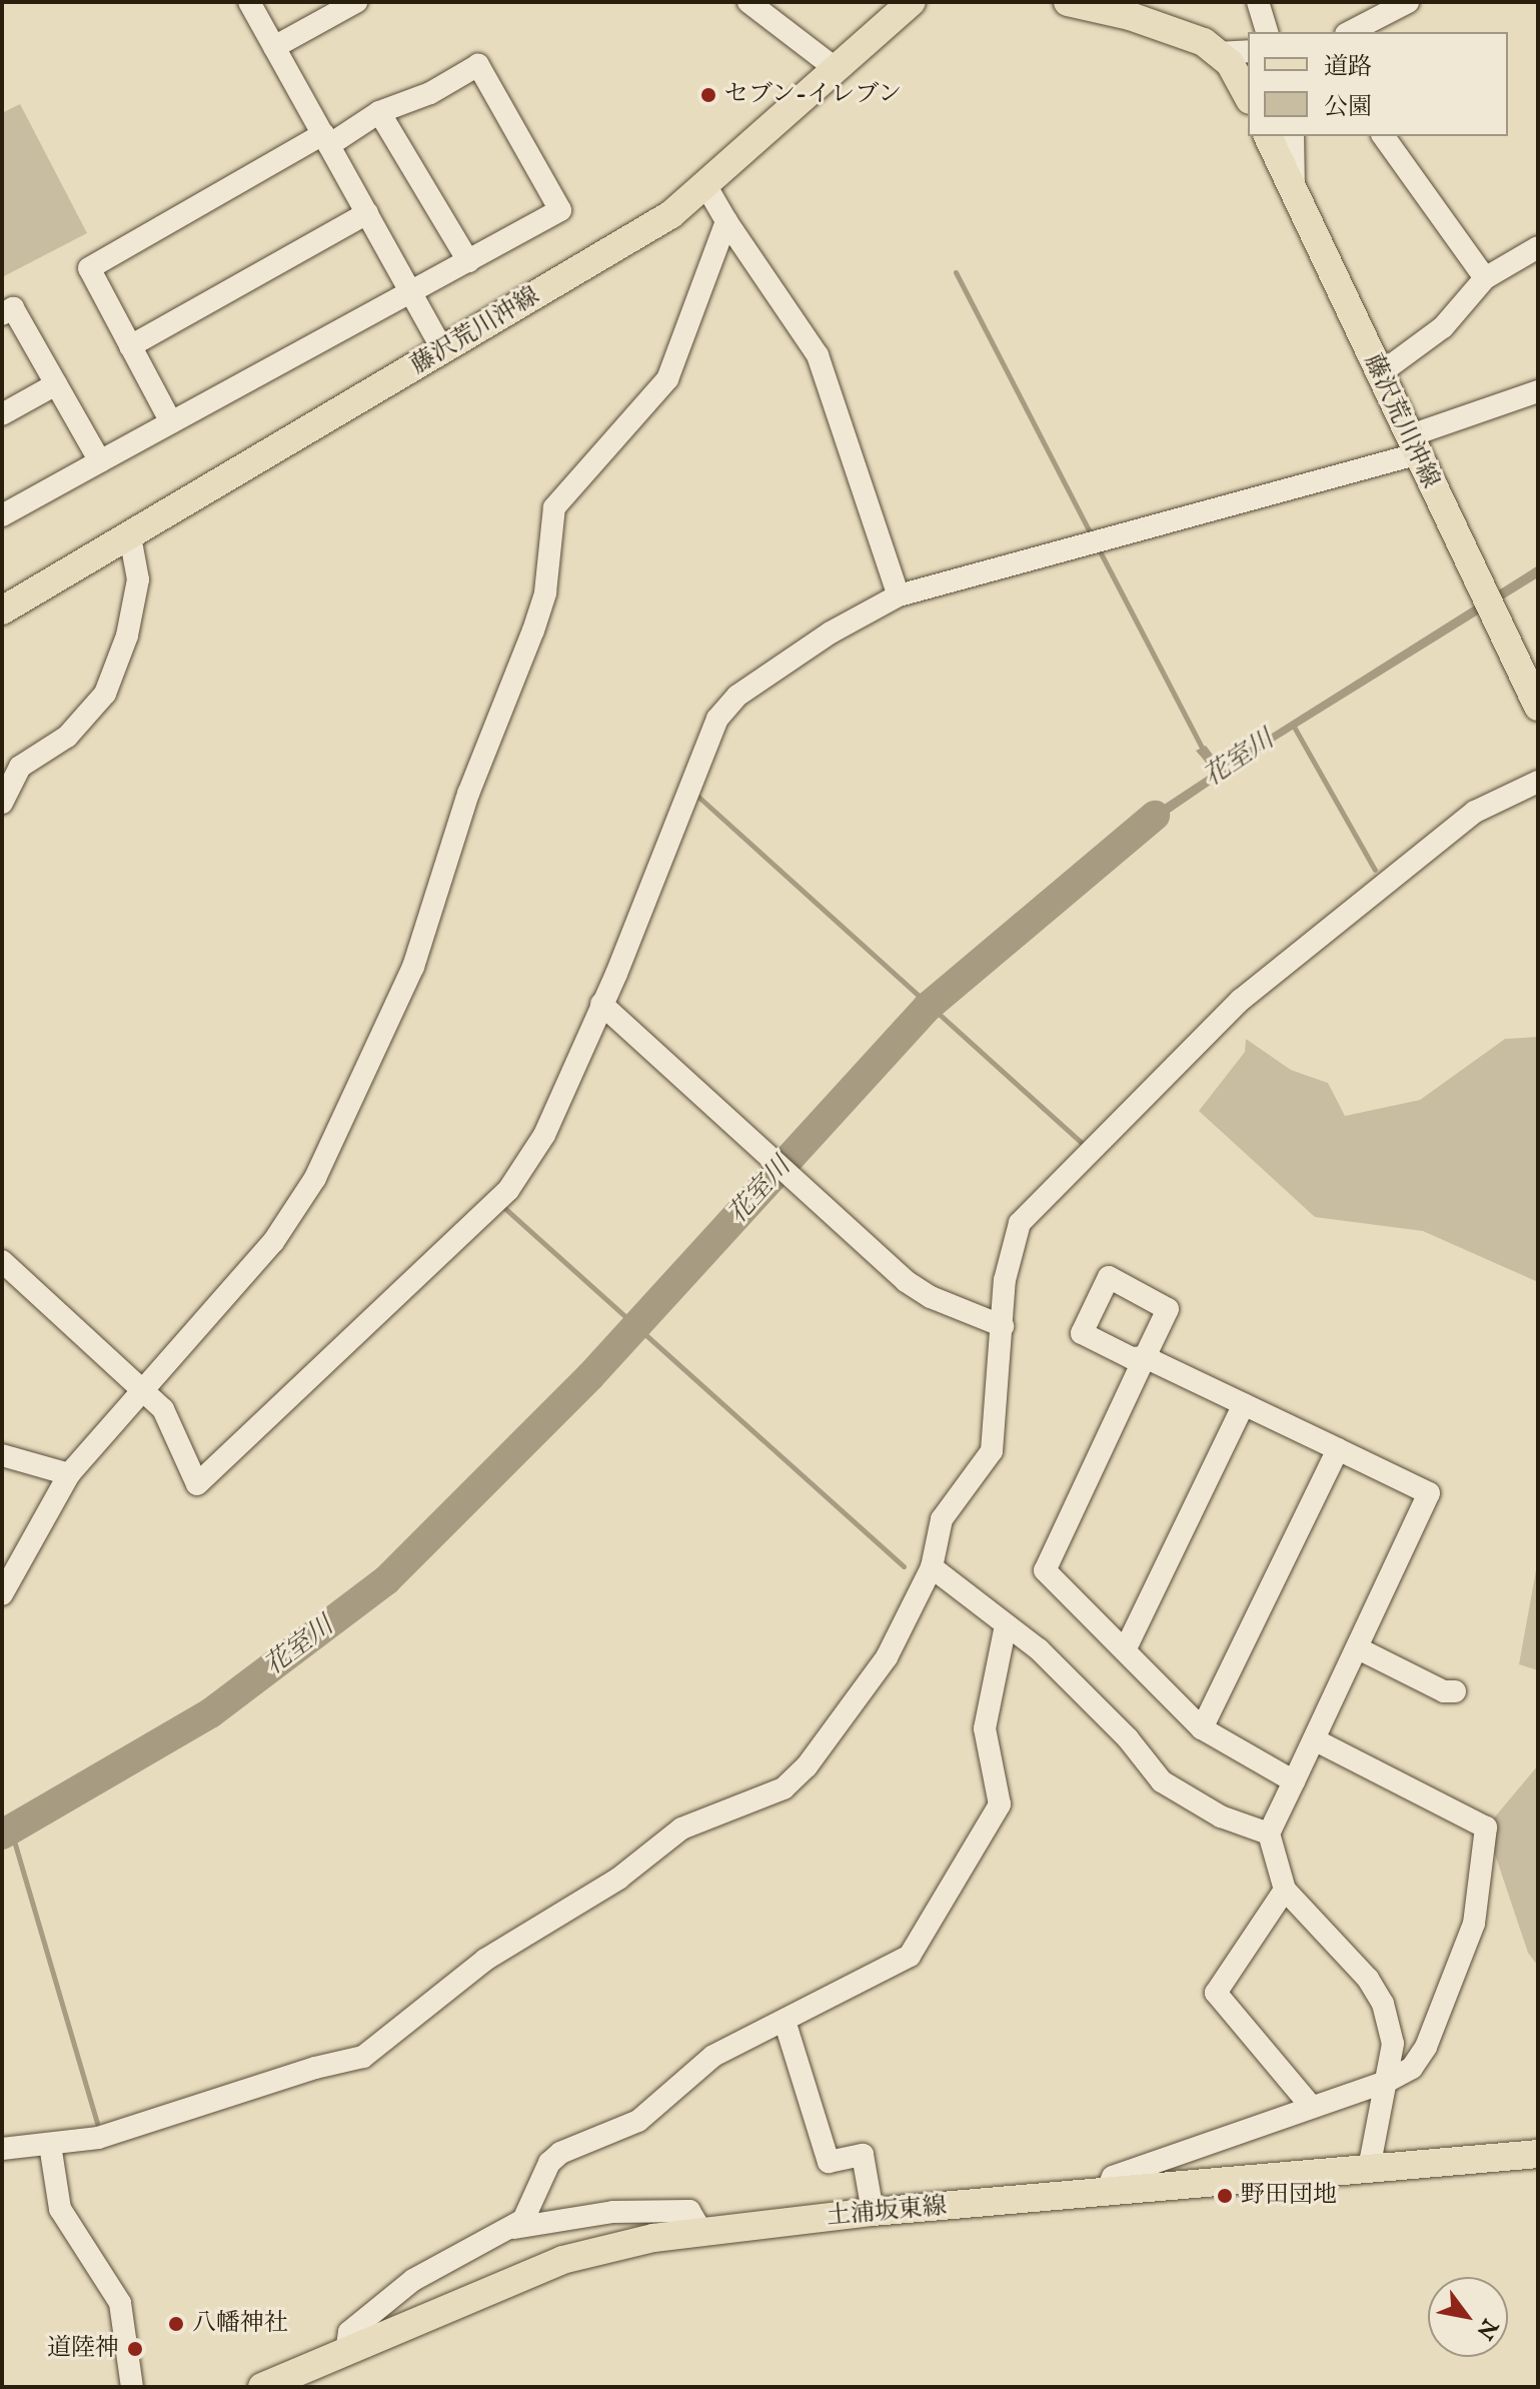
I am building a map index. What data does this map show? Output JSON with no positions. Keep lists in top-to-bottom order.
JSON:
{
  "streets": {
    "main road": ["藤沢荒川沖線", "土浦坂東線"]
  },
  "water": ["花室川"],
  "places": [
    "セブン-イレブン",
    "野田団地",
    "八幡神社",
    "道陸神"
  ],
  "legend": ["道路", "公園"],
  "north": "bottom right"
}
